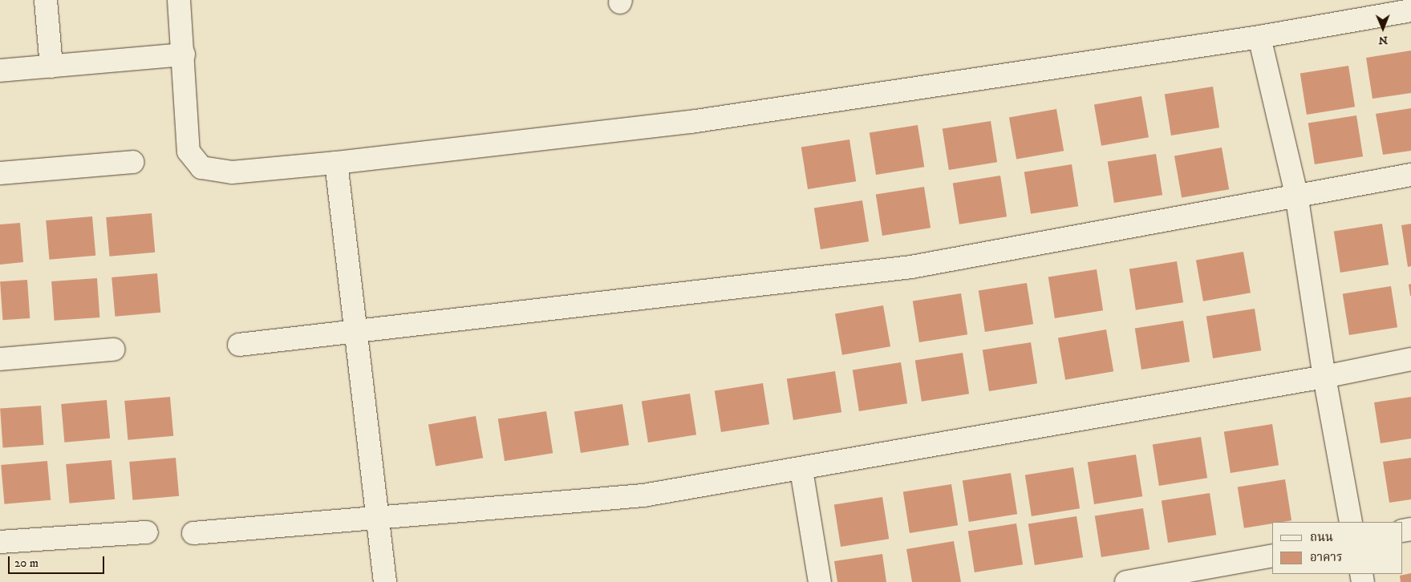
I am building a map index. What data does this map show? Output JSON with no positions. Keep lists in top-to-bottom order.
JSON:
{
  "legend": ["ถนน", "อาคาร"],
  "scale_bar": "20 m",
  "north": "bottom"
}
